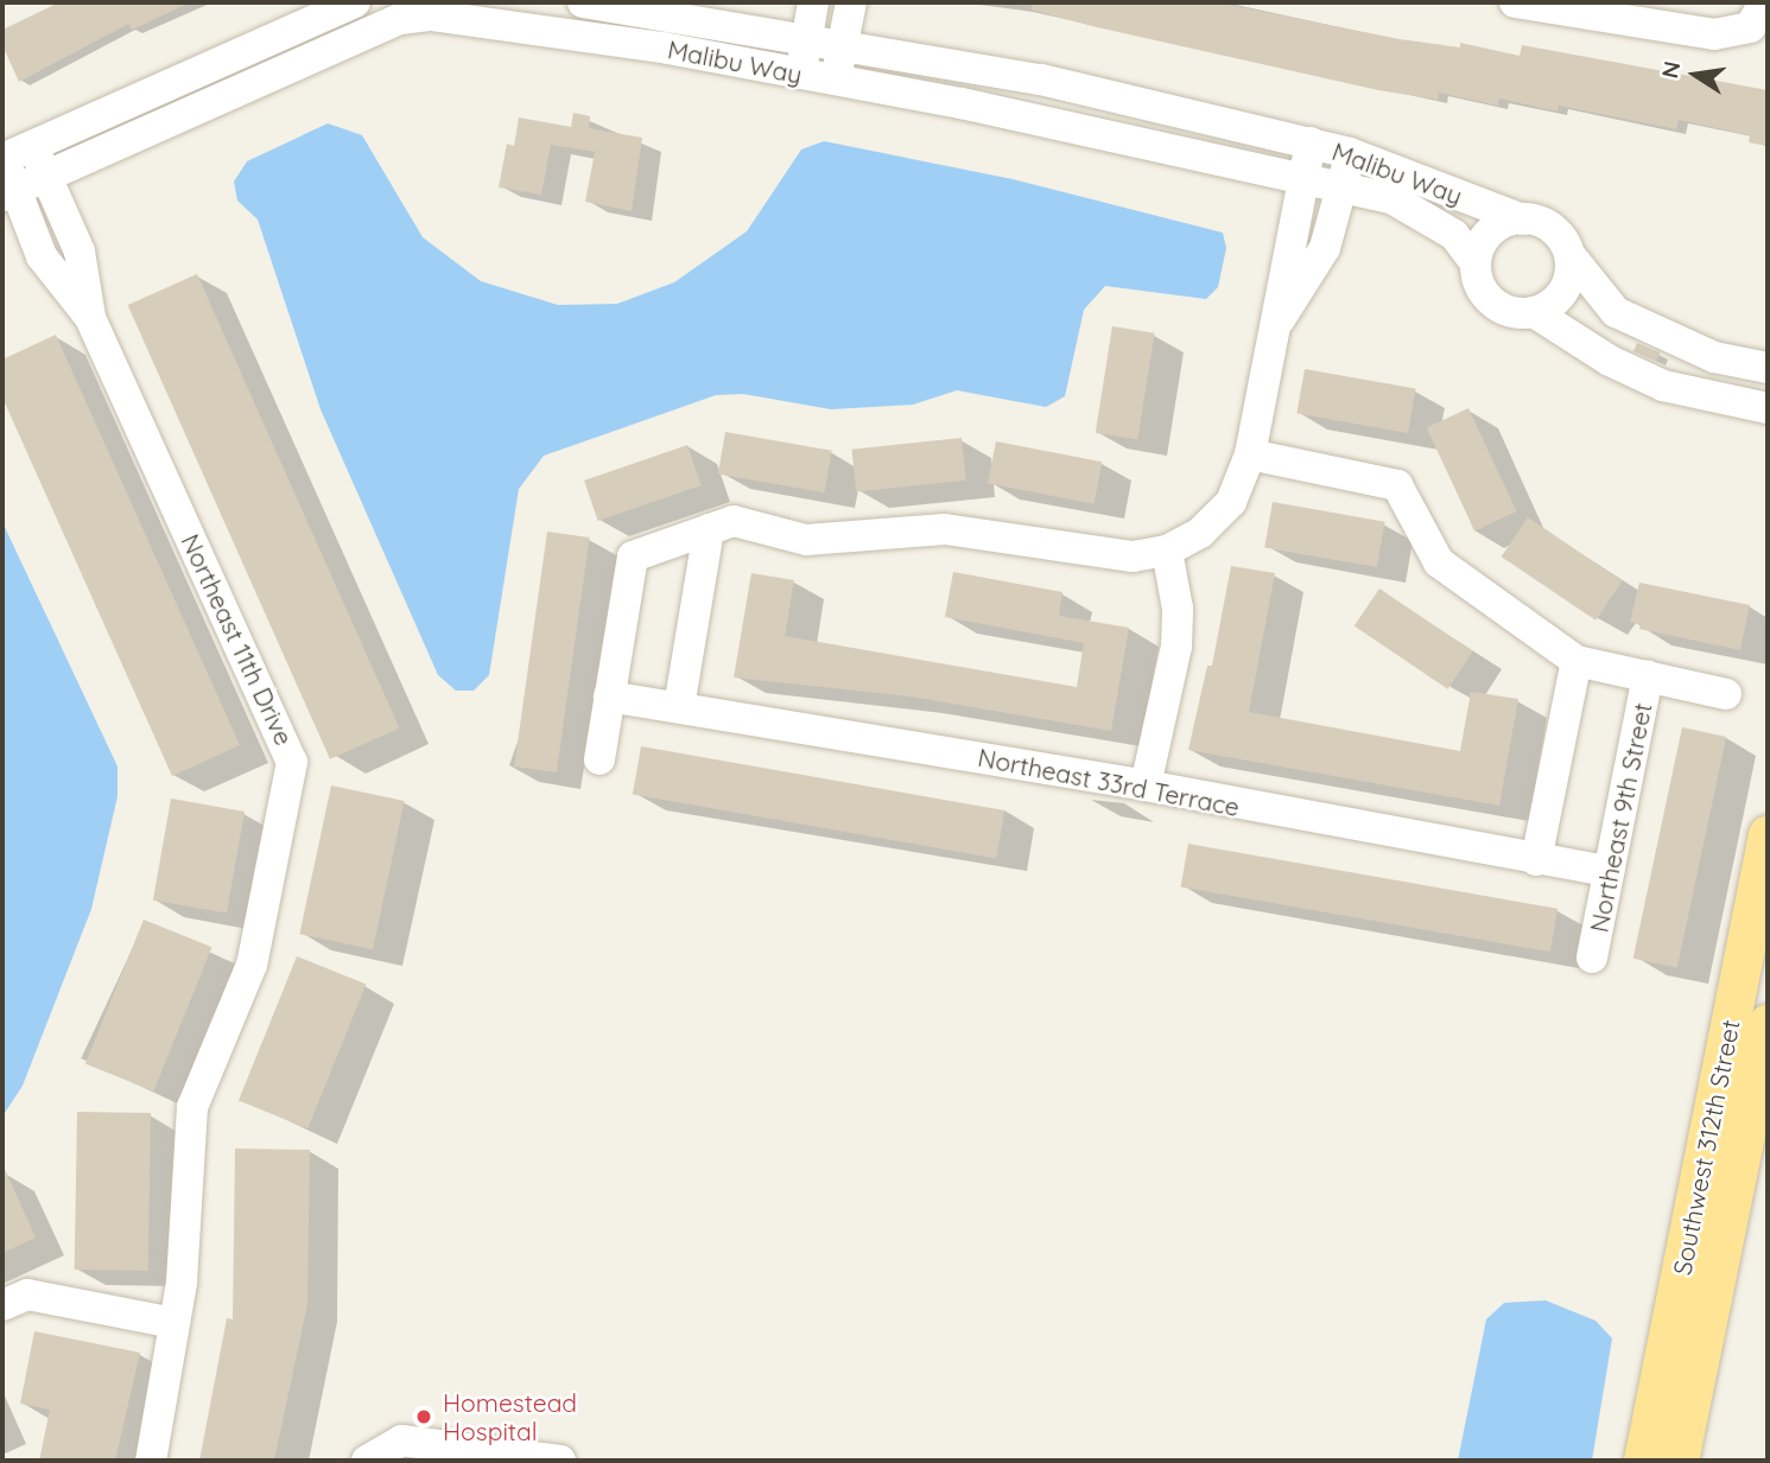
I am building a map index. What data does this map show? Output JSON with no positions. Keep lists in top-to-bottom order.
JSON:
{
  "streets": {
    "main road": ["Southwest 312th Street"],
    "street": [
      "Malibu Way",
      "Northeast 11th Drive",
      "Northeast 33rd Terrace",
      "Northeast 9th Street"
    ]
  },
  "crossings": [
    ["Malibu Way", "Northeast 11th Drive"],
    ["Northeast 33rd Terrace", "Northeast 9th Street"]
  ],
  "places": ["Homestead Hospital"],
  "north": "left"
}
